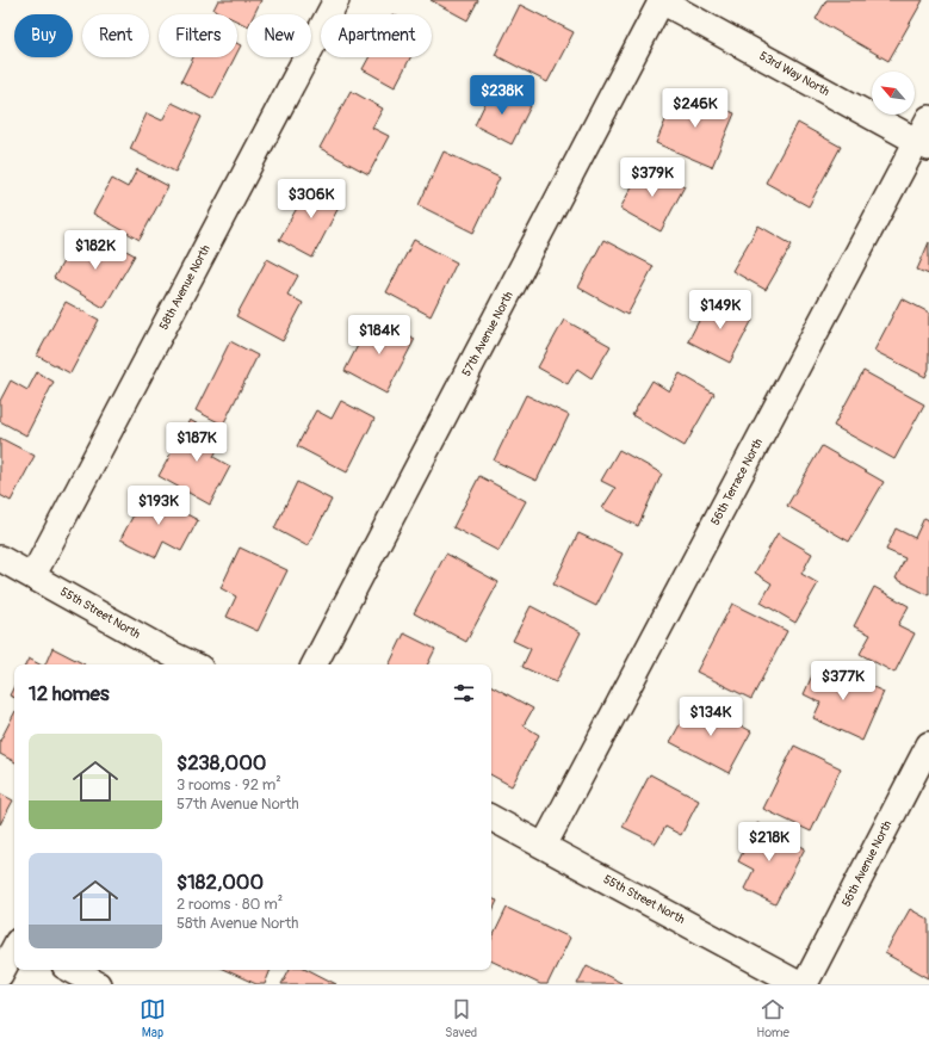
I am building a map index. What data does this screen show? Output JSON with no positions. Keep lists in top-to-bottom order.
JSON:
{
  "streets": {
    "street": [
      "53rd Way North",
      "58th Avenue North",
      "57th Avenue North",
      "56th Terrace North",
      "55th Street North",
      "56th Avenue North"
    ]
  },
  "crossings": [
    ["53rd Way North", "57th Avenue North"],
    ["53rd Way North", "56th Terrace North"],
    ["58th Avenue North", "55th Street North"],
    ["56th Terrace North", "55th Street North"]
  ],
  "north": "top left",
  "page": {
    "chip": [
      "Buy",
      "Rent",
      "Filters",
      "New",
      "Apartment"
    ],
    "price": [
      "$238K",
      "$246K",
      "$379K",
      "$306K",
      "$182K",
      "$149K",
      "$184K",
      "$187K",
      "$193K",
      "$377K",
      "$134K",
      "$218K"
    ],
    "heading": "12 homes",
    "list": [
      {
        "name": "$238,000",
        "note": "3 rooms · 92 m² · 57th Avenue North"
      },
      {
        "name": "$182,000",
        "note": "2 rooms · 80 m² · 58th Avenue North"
      }
    ],
    "tabs": ["Map", "Saved", "Home"]
  }
}
